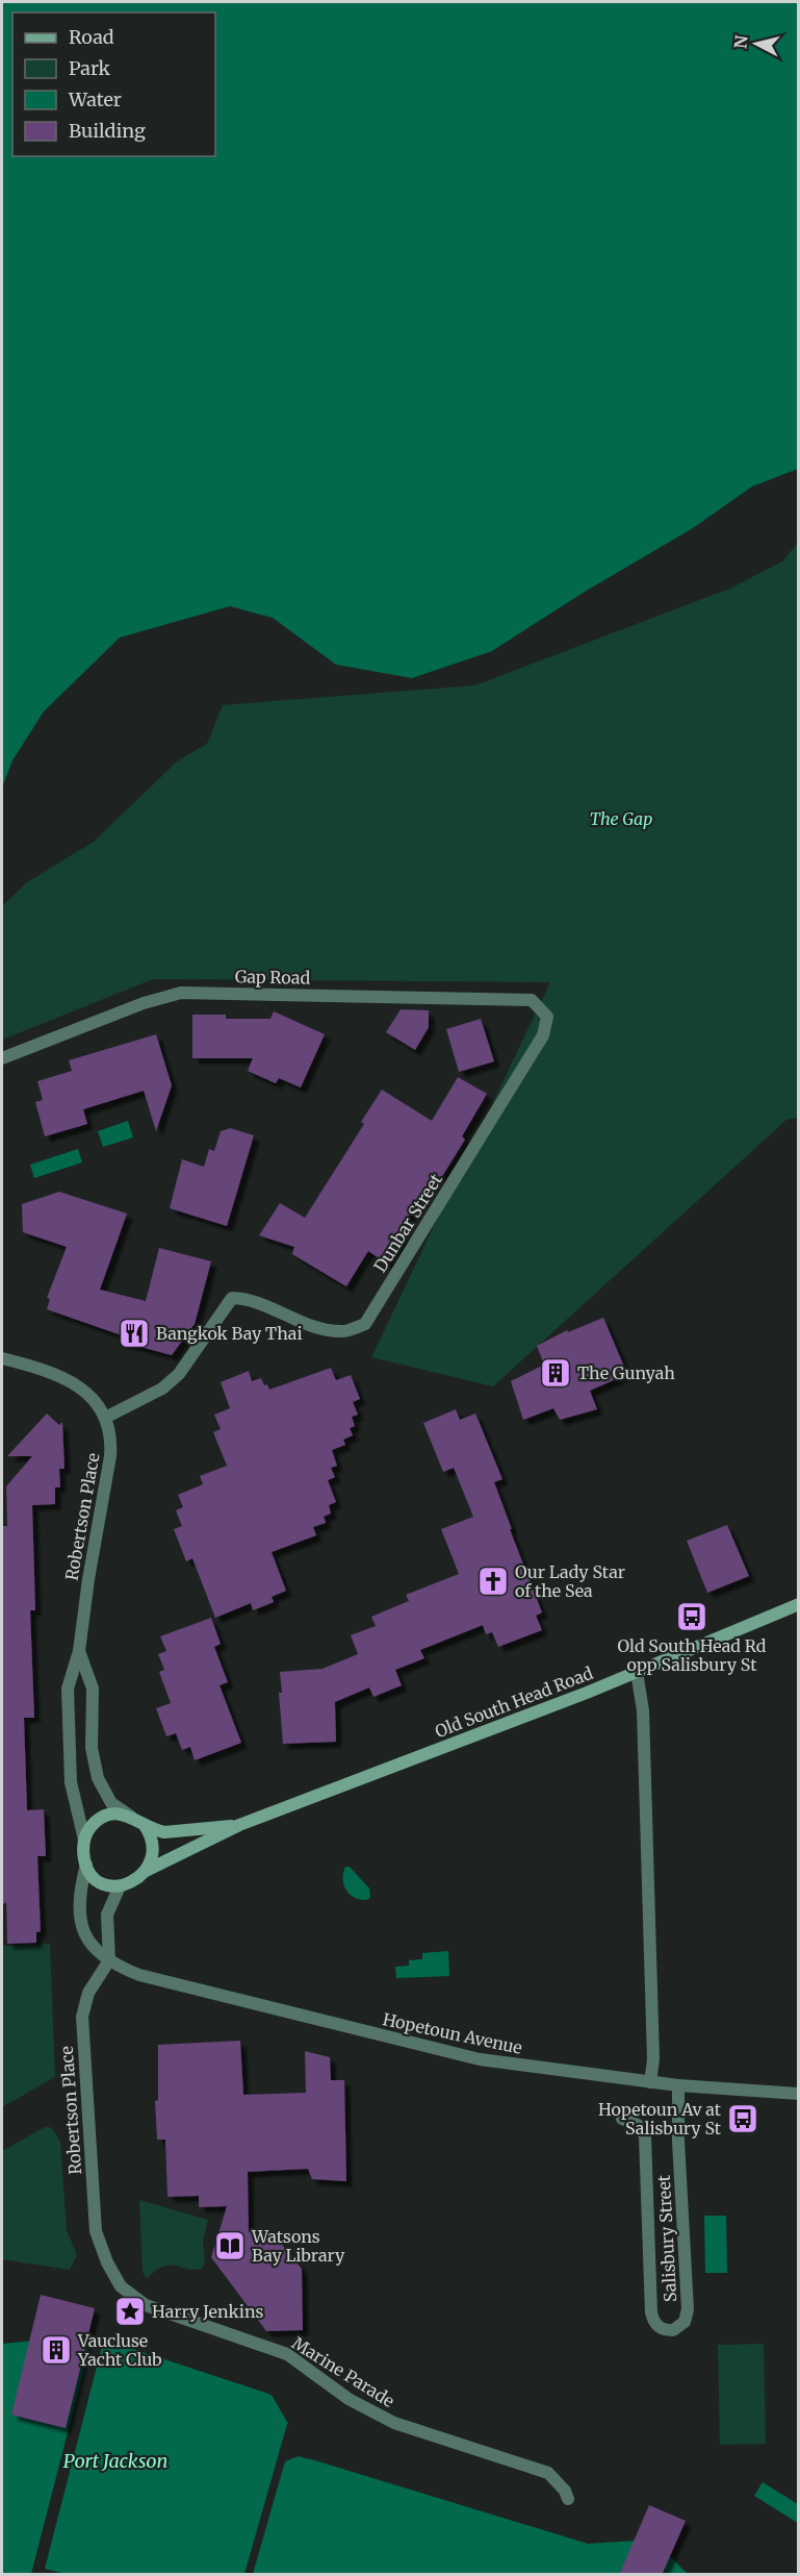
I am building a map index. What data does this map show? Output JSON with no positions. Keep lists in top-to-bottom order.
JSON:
{
  "streets": {
    "main road": ["Old South Head Road"],
    "street": [
      "Gap Road",
      "Dunbar Street",
      "Robertson Place",
      "Hopetoun Avenue",
      "Salisbury Street",
      "Marine Parade"
    ]
  },
  "crossings": [
    ["Gap Road", "Dunbar Street"],
    ["Dunbar Street", "Robertson Place"],
    ["Robertson Place", "Old South Head Road"],
    ["Robertson Place", "Hopetoun Avenue"],
    ["Robertson Place", "Marine Parade"],
    ["Old South Head Road", "Hopetoun Avenue"],
    ["Hopetoun Avenue", "Salisbury Street"]
  ],
  "water": ["Port Jackson"],
  "parks": ["The Gap"],
  "places": {
    "restaurant": ["Bangkok Bay Thai"],
    "building": ["The Gunyah", "Vaucluse Yacht Club"],
    "church": ["Our Lady Star of the Sea"],
    "bus stop": ["Old South Head Rd opp Salisbury St", "Hopetoun Av at Salisbury St"],
    "library": ["Watsons Bay Library"],
    "place": ["Harry Jenkins"]
  },
  "legend": [
    "Road",
    "Park",
    "Water",
    "Building"
  ],
  "north": "left"
}
